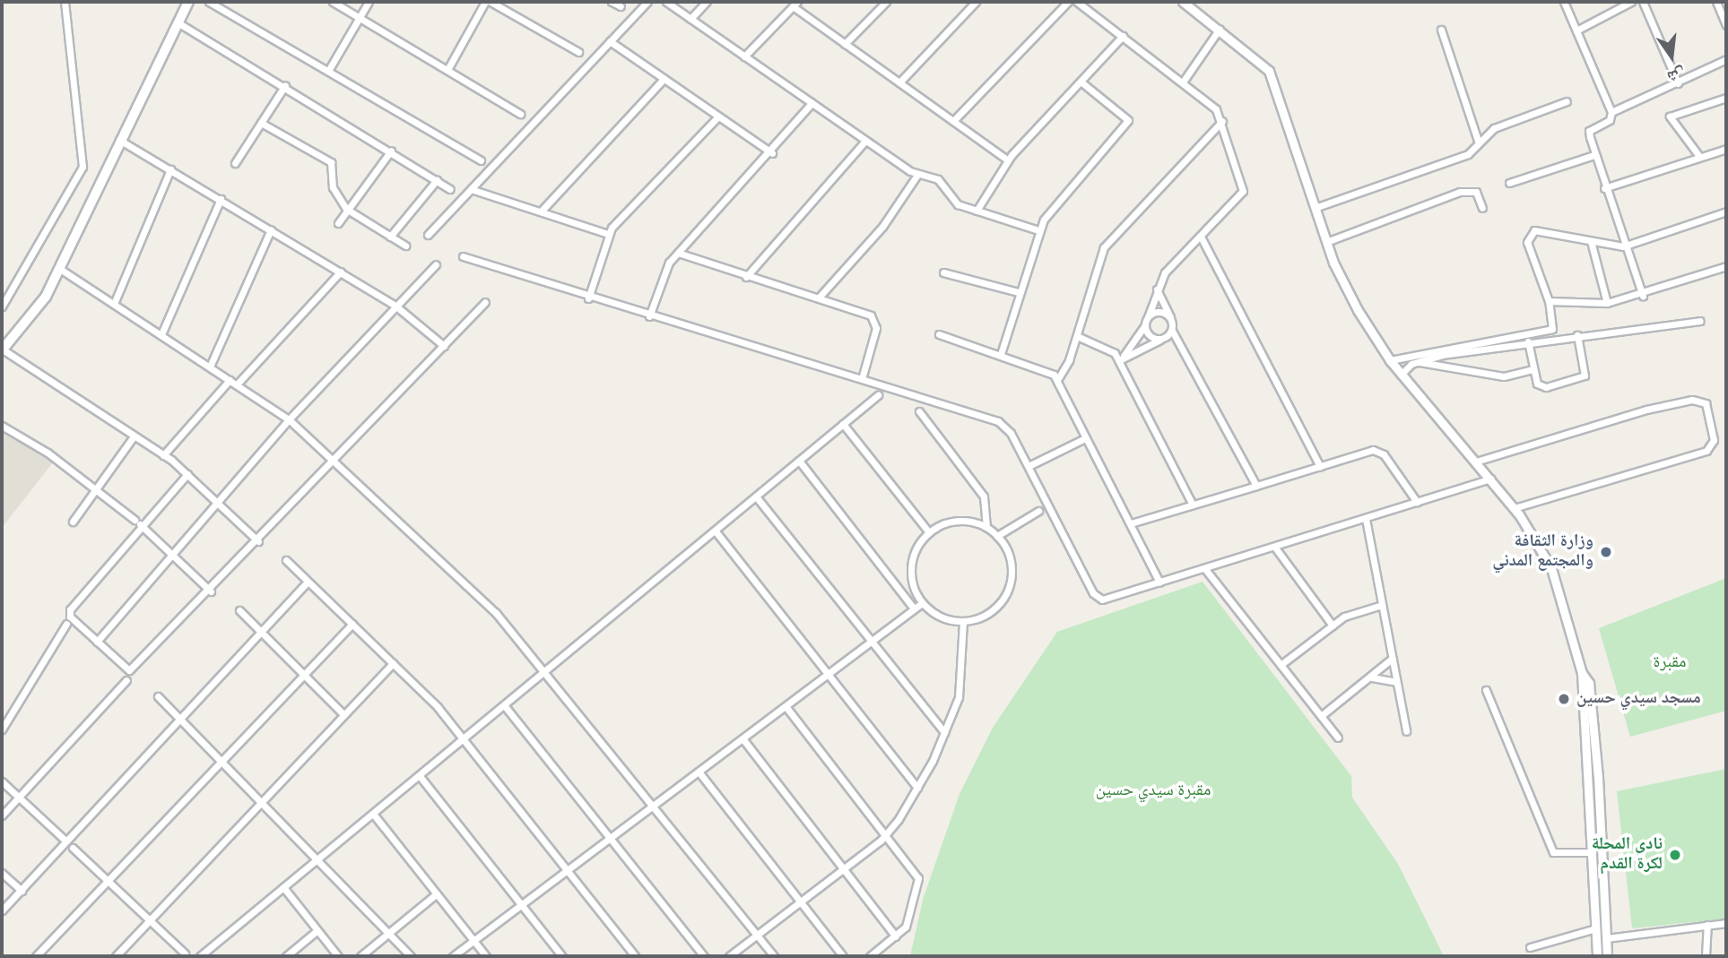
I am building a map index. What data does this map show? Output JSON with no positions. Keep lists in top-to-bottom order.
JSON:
{
  "parks": ["مقبرة", "مقبرة سيدي حسين"],
  "places": ["وزارة الثقافة والمجتمع المدني", "مسجد سيدي حسين", "نادي المحلة لكرة القدم"],
  "north": "bottom"
}
